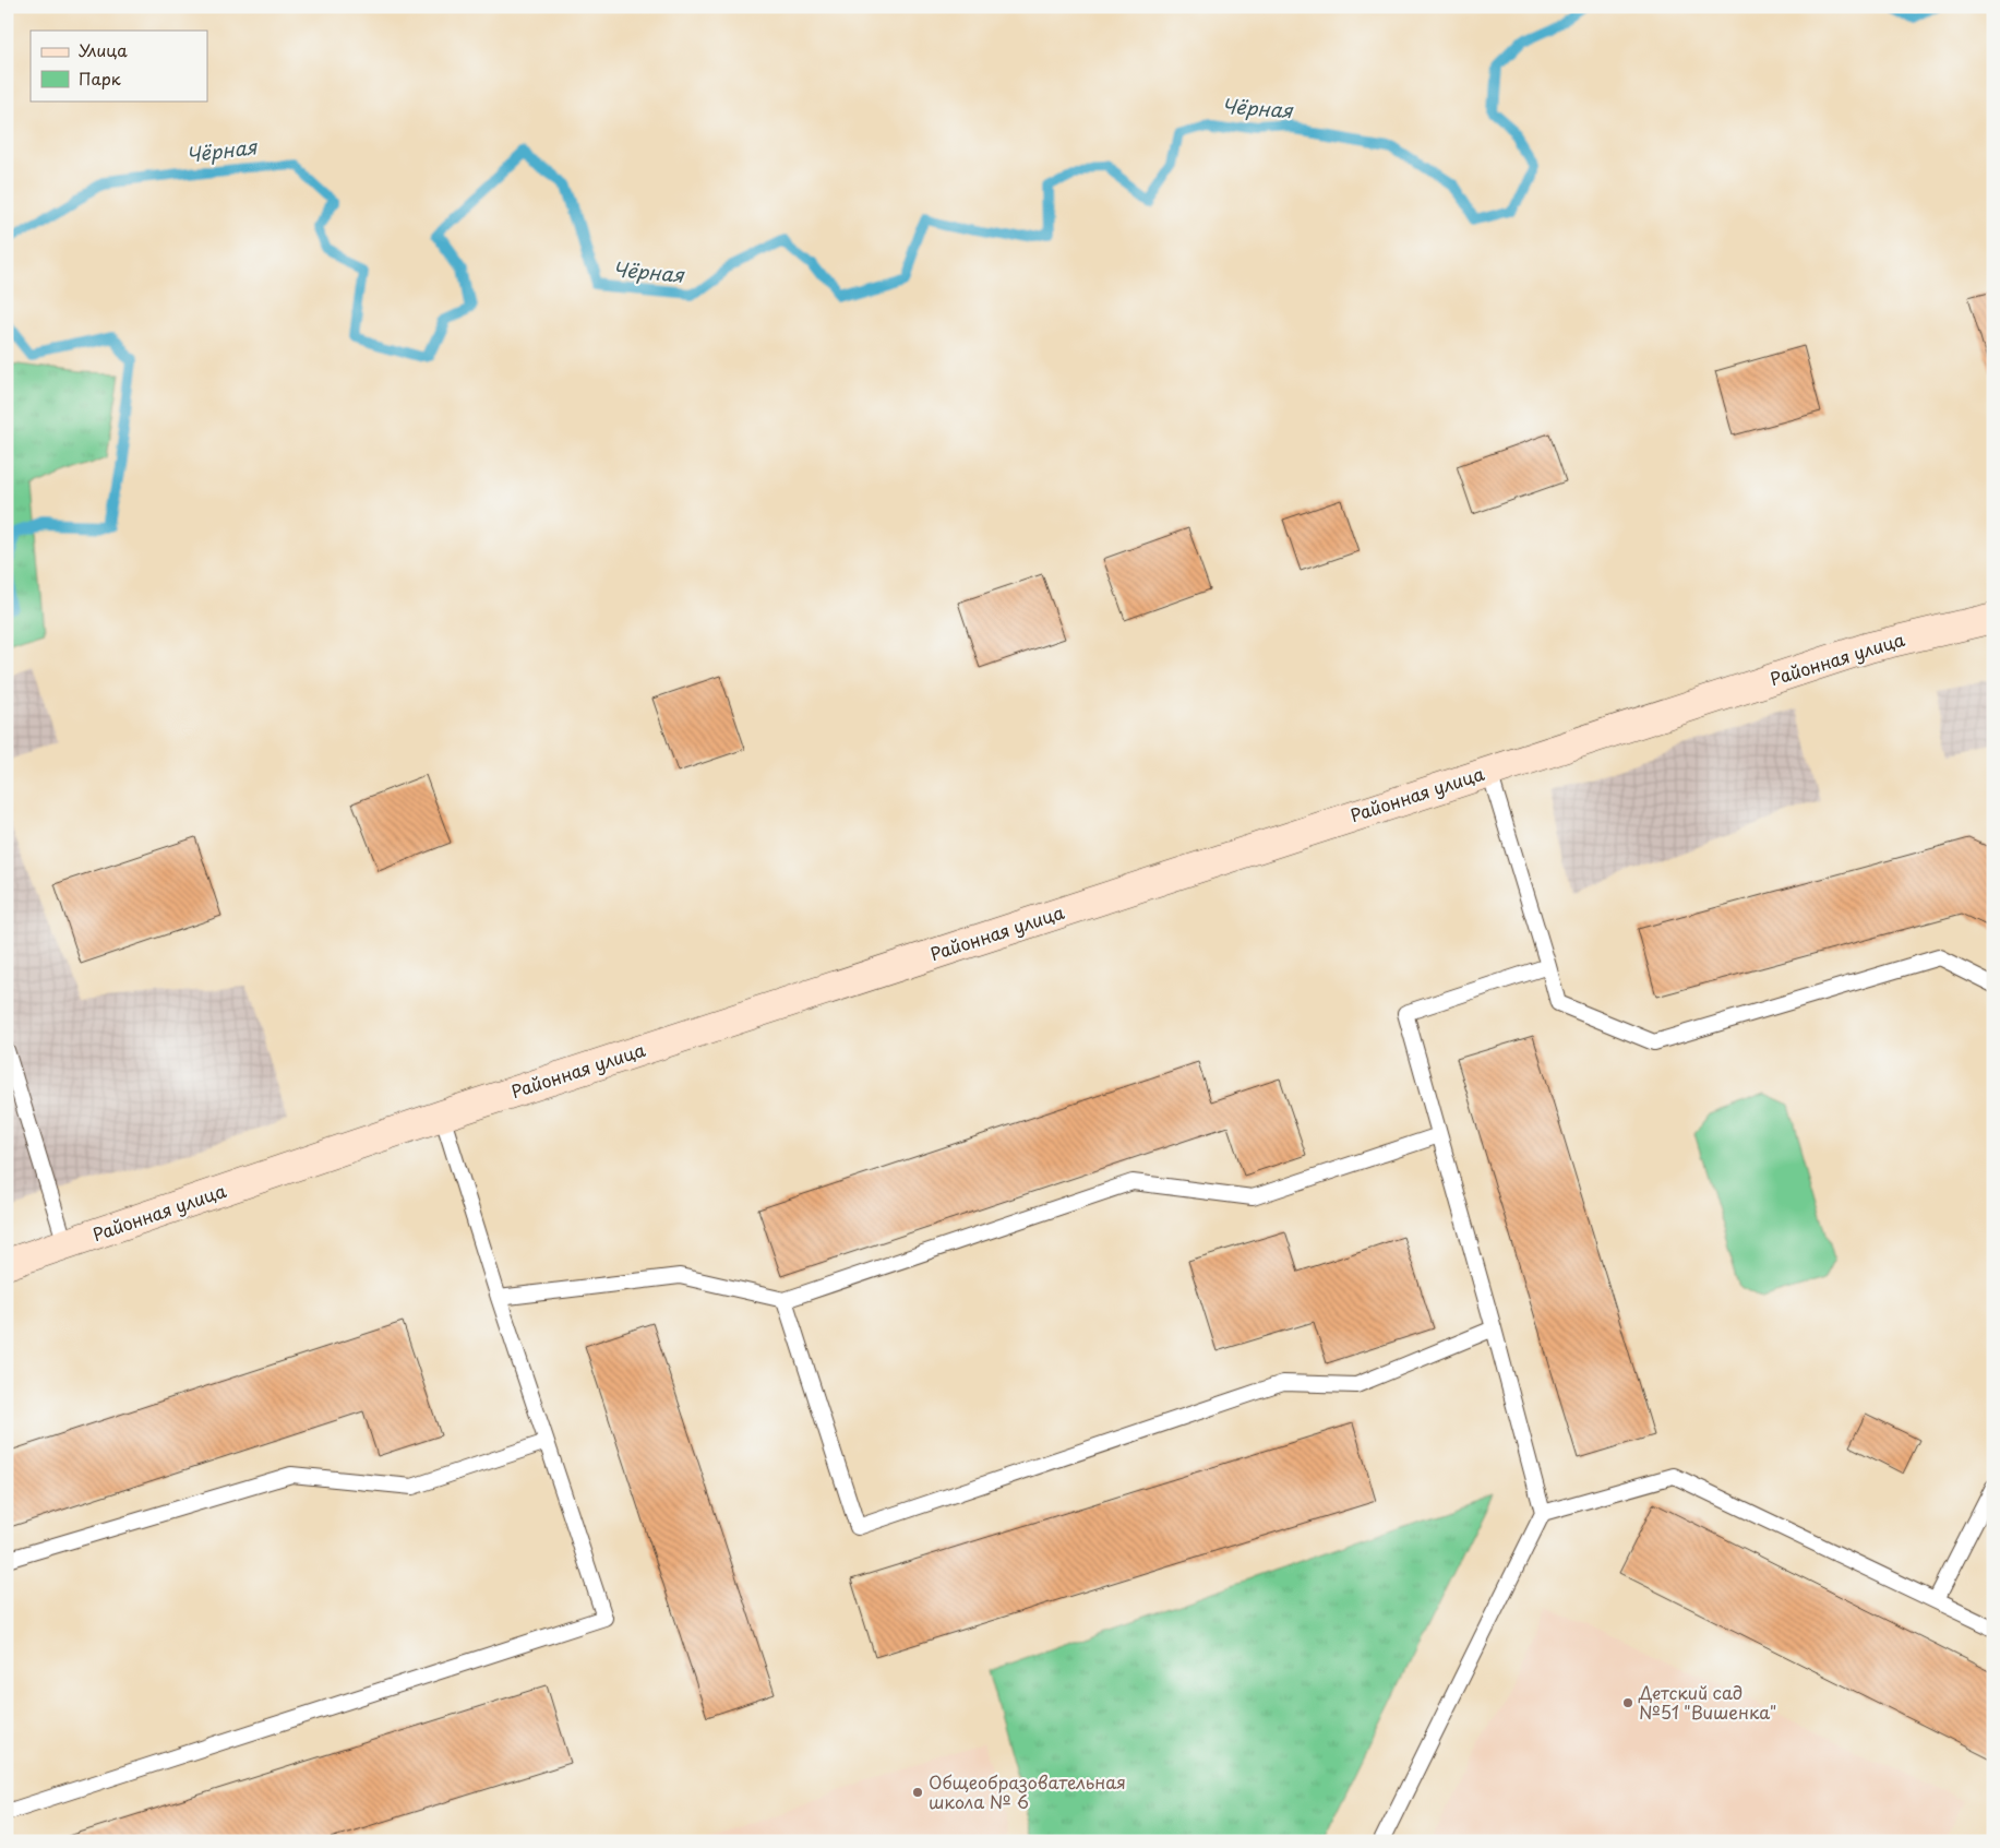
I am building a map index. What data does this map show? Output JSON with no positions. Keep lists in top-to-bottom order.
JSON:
{
  "streets": {
    "main road": ["Районная улица"]
  },
  "water": ["Чёрная"],
  "places": ["Детский сад №51 \"Вишенка\"", "Общеобразовательная школа № 6"],
  "legend": ["Улица", "Парк"]
}
